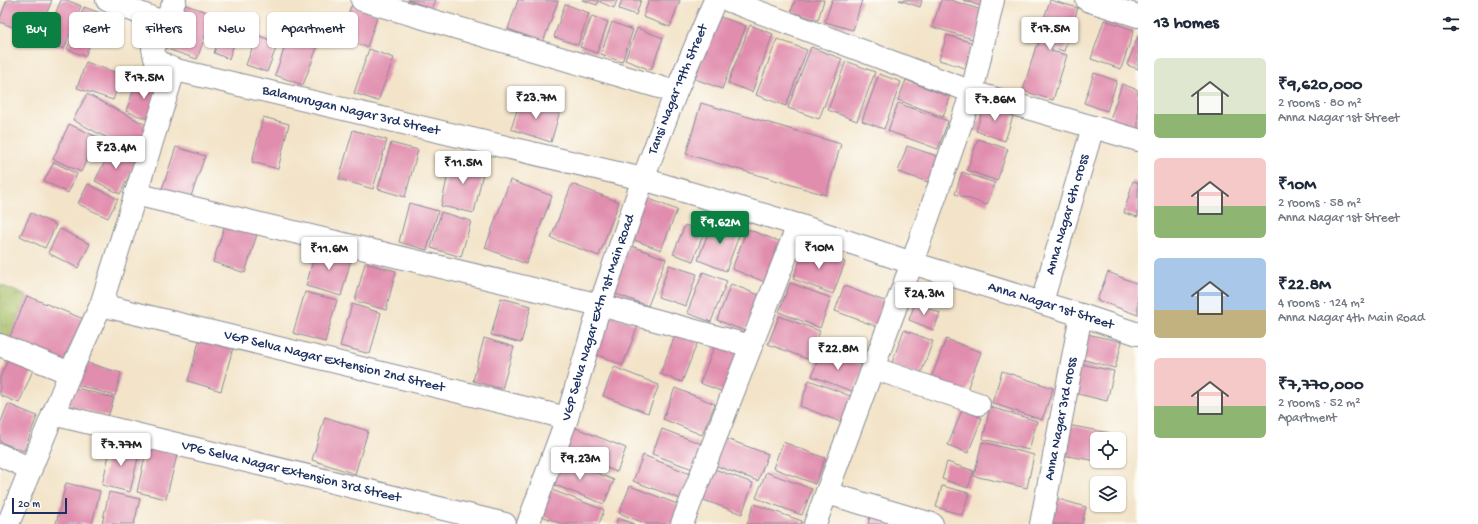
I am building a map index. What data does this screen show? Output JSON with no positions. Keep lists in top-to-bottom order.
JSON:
{
  "streets": {
    "street": [
      "Tansi Nagar 19th Street",
      "Balamurugan Nagar 3rd Street",
      "Anna Nagar 6th cross",
      "Anna Nagar 1st Street",
      "VGP Selva Nagar Extn 1st Main Road",
      "VGP Selva Nagar Extension 2nd Street",
      "Anna Nagar 3rd cross",
      "VPG Selva Nagar Extension 3rd Street"
    ]
  },
  "crossings": [
    ["Tansi Nagar 19th Street", "Balamurugan Nagar 3rd Street"],
    ["Tansi Nagar 19th Street", "Anna Nagar 1st Street"],
    ["Tansi Nagar 19th Street", "VGP Selva Nagar Extn 1st Main Road"],
    ["Balamurugan Nagar 3rd Street", "Anna Nagar 1st Street"],
    ["Balamurugan Nagar 3rd Street", "VGP Selva Nagar Extn 1st Main Road"],
    ["Anna Nagar 6th cross", "Anna Nagar 1st Street"],
    ["Anna Nagar 1st Street", "VGP Selva Nagar Extn 1st Main Road"],
    ["Anna Nagar 1st Street", "Anna Nagar 3rd cross"],
    ["VGP Selva Nagar Extn 1st Main Road", "VGP Selva Nagar Extension 2nd Street"]
  ],
  "scale_bar": "20 m",
  "page": {
    "heading": "13 homes",
    "chip": [
      "Buy",
      "Rent",
      "Filters",
      "New",
      "Apartment"
    ],
    "price": [
      "₹17.5M",
      "₹17.5M",
      "₹23.7M",
      "₹7.86M",
      "₹23.4M",
      "₹11.5M",
      "₹9.62M",
      "₹10M",
      "₹11.6M",
      "₹24.3M",
      "₹22.8M",
      "₹7.77M",
      "₹9.23M"
    ],
    "list": [
      {
        "name": "₹9,620,000",
        "note": "2 rooms · 80 m² · Anna Nagar 1st Street"
      },
      {
        "name": "₹10M",
        "note": "2 rooms · 58 m² · Anna Nagar 1st Street"
      },
      {
        "name": "₹22.8M",
        "note": "4 rooms · 124 m² · Anna Nagar 4th Main Road"
      },
      {
        "name": "₹7,770,000",
        "note": "2 rooms · 52 m² · Apartment"
      }
    ],
    "scale": "20 m"
  }
}
